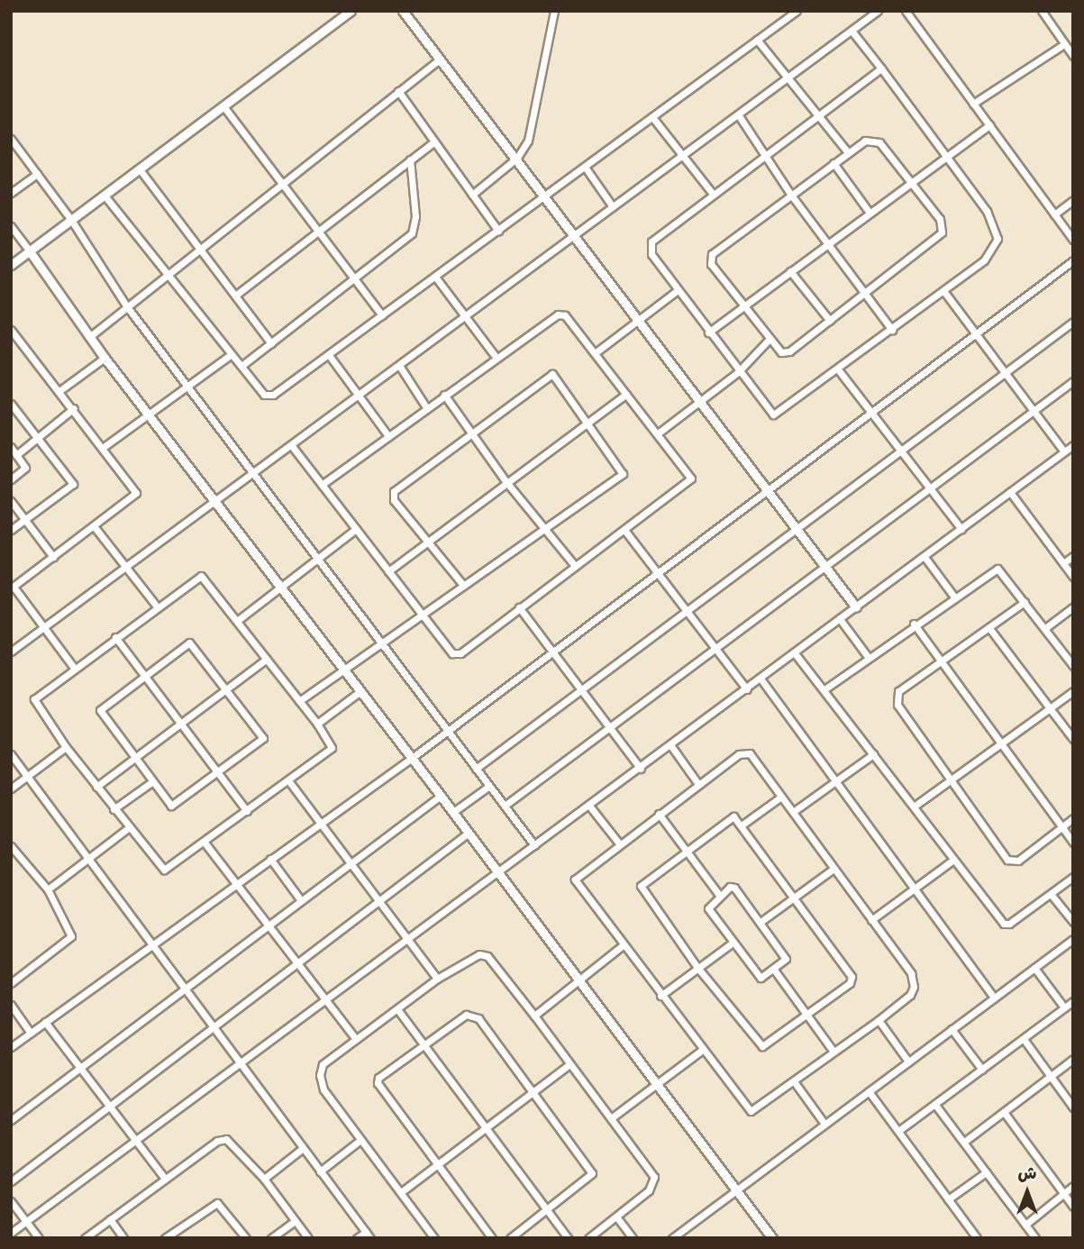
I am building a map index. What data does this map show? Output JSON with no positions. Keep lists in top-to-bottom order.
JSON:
{
  "north": "top"
}
